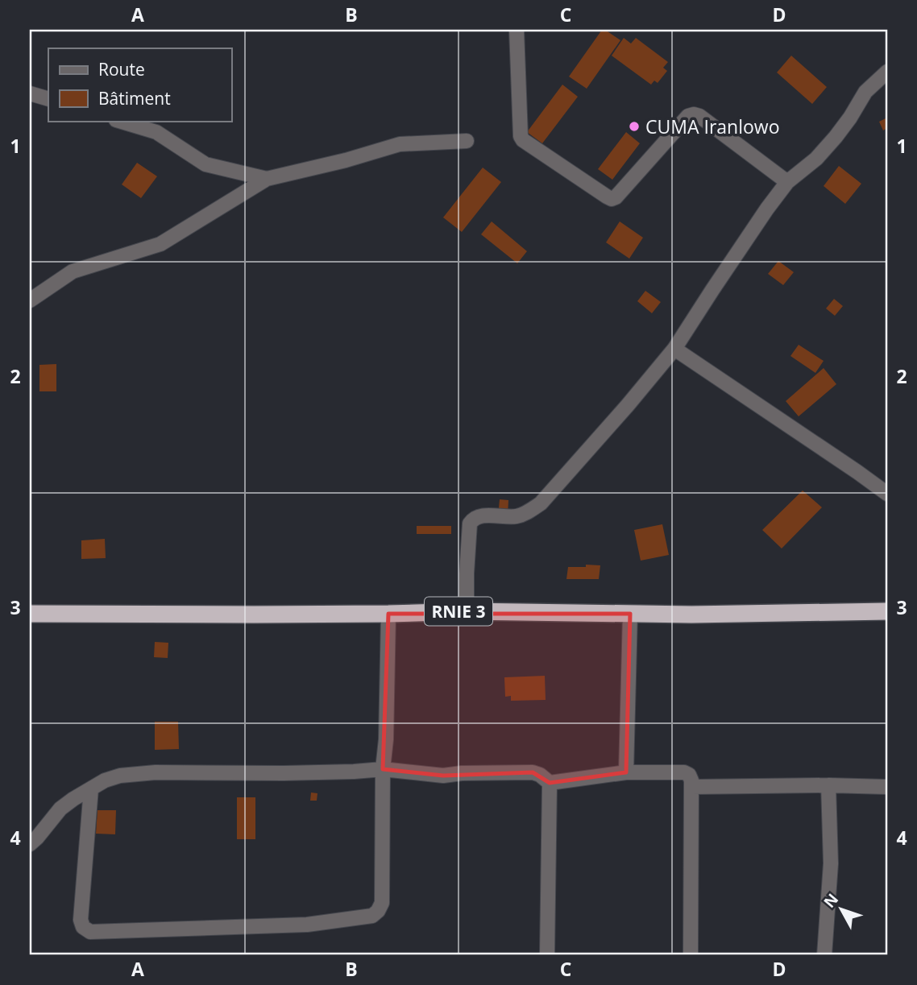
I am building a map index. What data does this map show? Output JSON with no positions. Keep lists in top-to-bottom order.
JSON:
{
  "streets": {
    "highway": ["RNIE 3"]
  },
  "places": ["CUMA Iranlowo"],
  "legend": ["Route", "Bâtiment"],
  "north": "top left",
  "grid": {
    "columns": [
      "A",
      "B",
      "C",
      "D"
    ],
    "rows": [
      "1",
      "2",
      "3",
      "4"
    ]
  }
}
